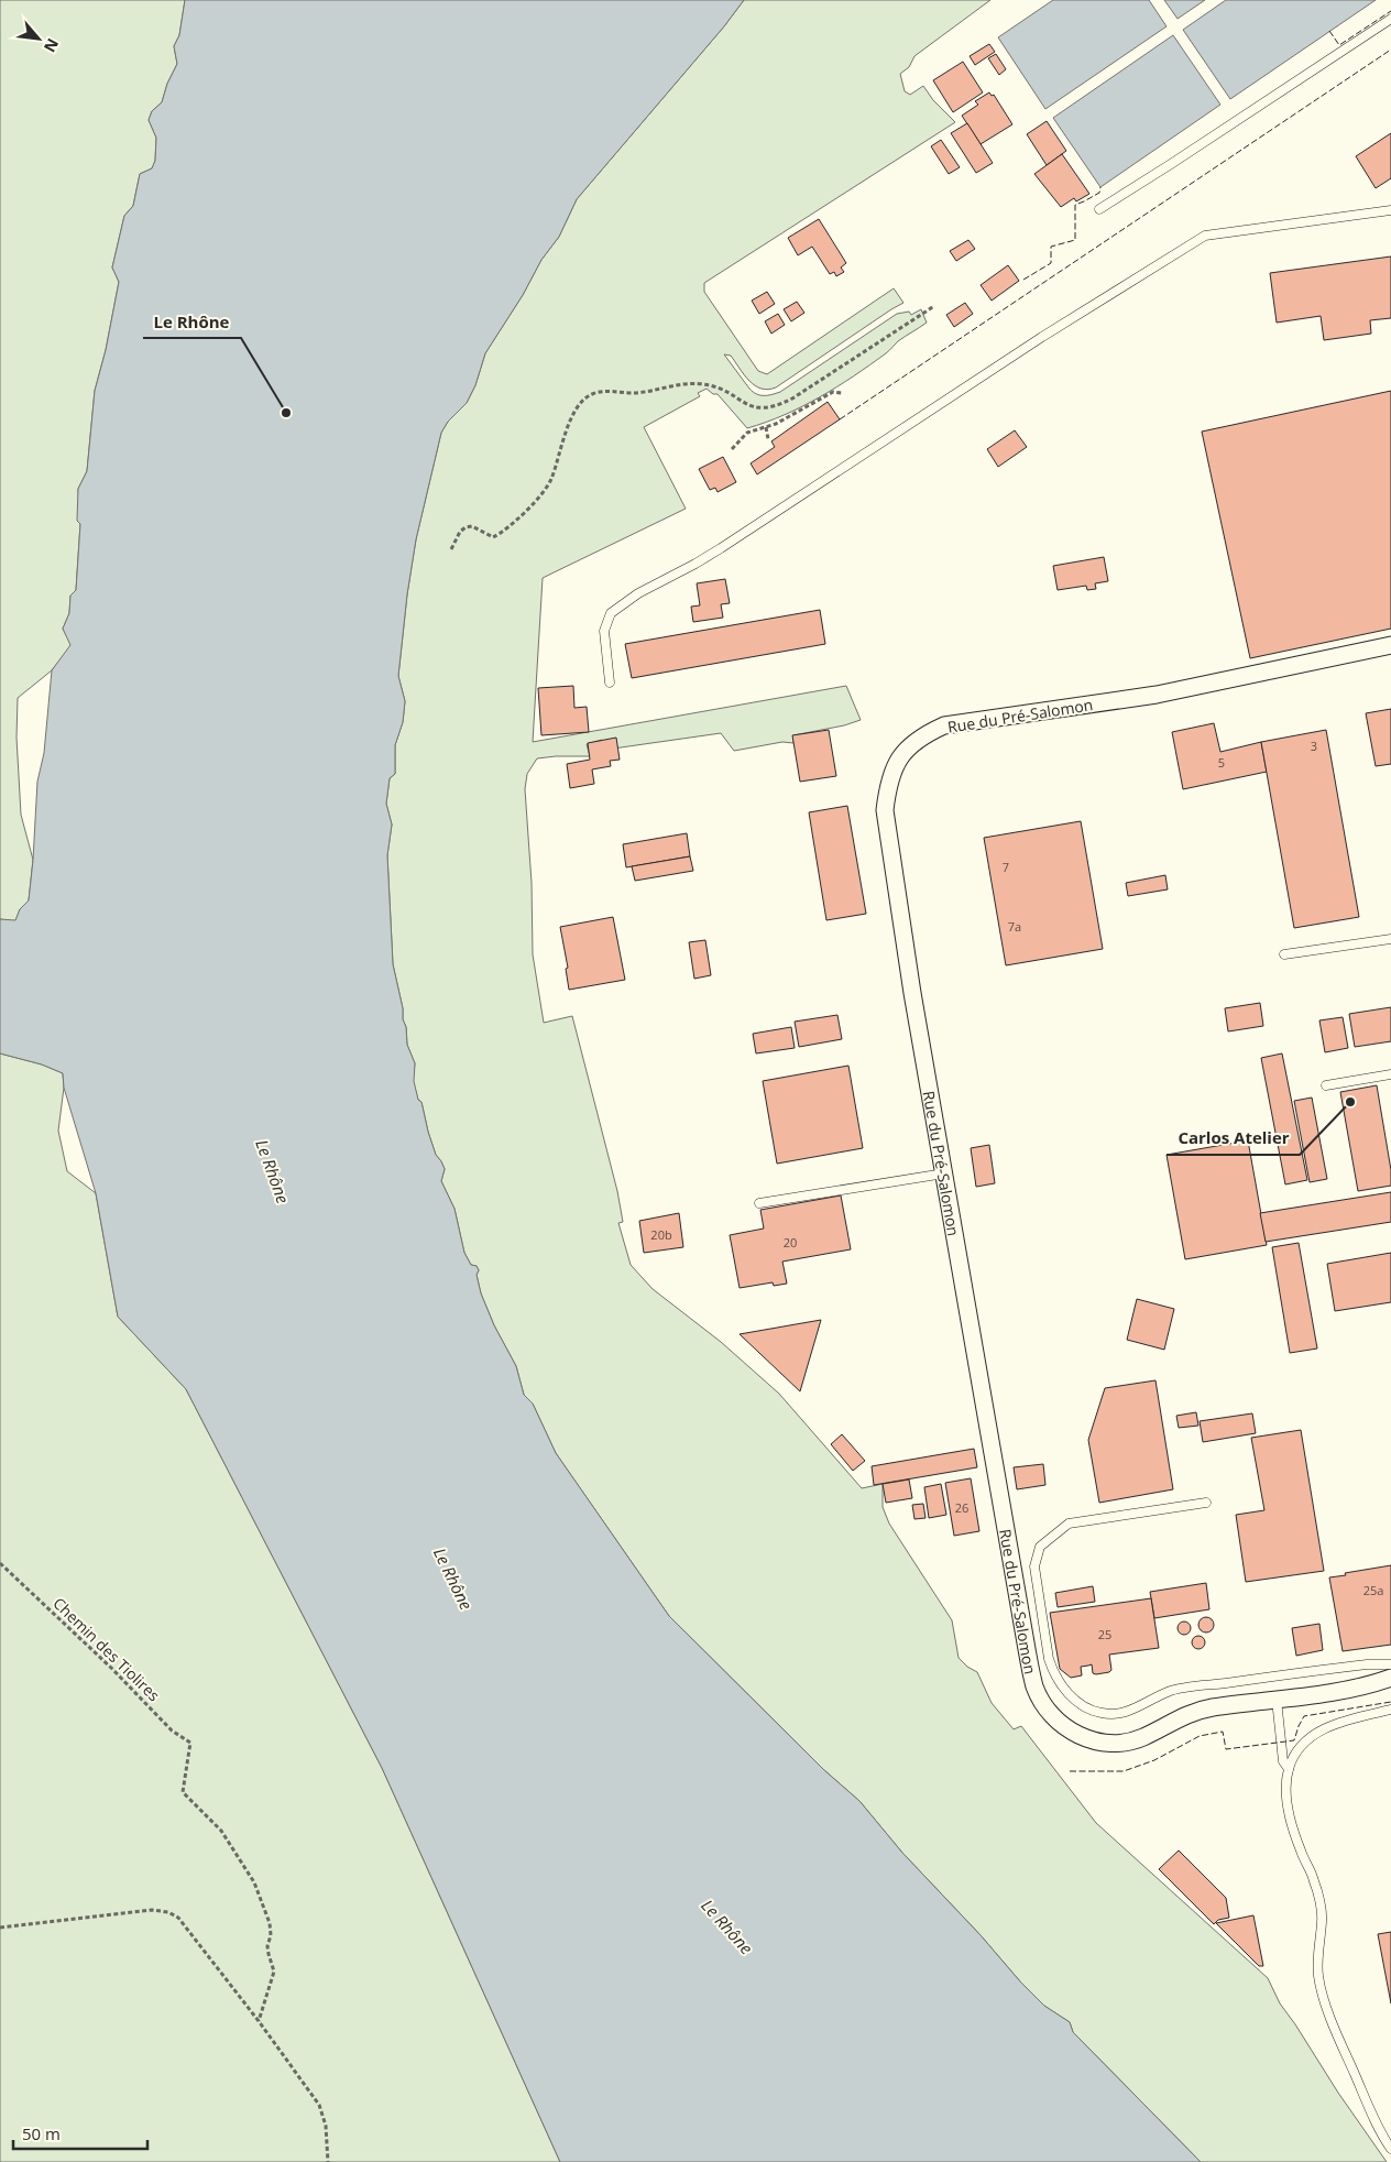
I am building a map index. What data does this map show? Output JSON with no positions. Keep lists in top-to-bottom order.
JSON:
{
  "streets": {
    "street": ["Rue du Pré-Salomon"],
    "path": ["Chemin des Tiolires"]
  },
  "water": ["Le Rhône"],
  "places": ["Le Rhône", "Carlos Atelier"],
  "house_numbers": [
    "3",
    "5",
    "7",
    "7a",
    "20b",
    "20",
    "26",
    "25a",
    "25"
  ],
  "scale_bar": "50 m",
  "north": "bottom right"
}
